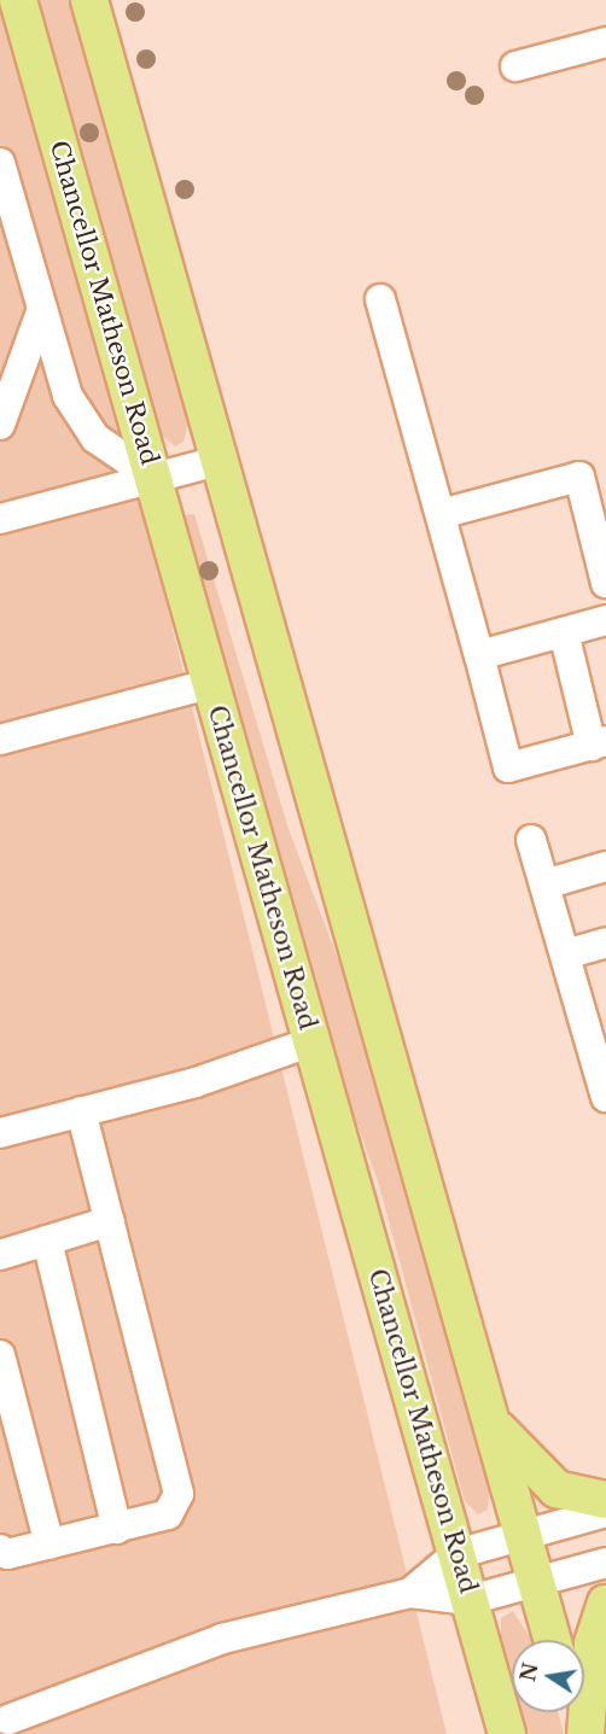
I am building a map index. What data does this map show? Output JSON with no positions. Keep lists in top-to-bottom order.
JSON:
{
  "streets": {
    "main road": ["Chancellor Matheson Road"]
  },
  "north": "left"
}
